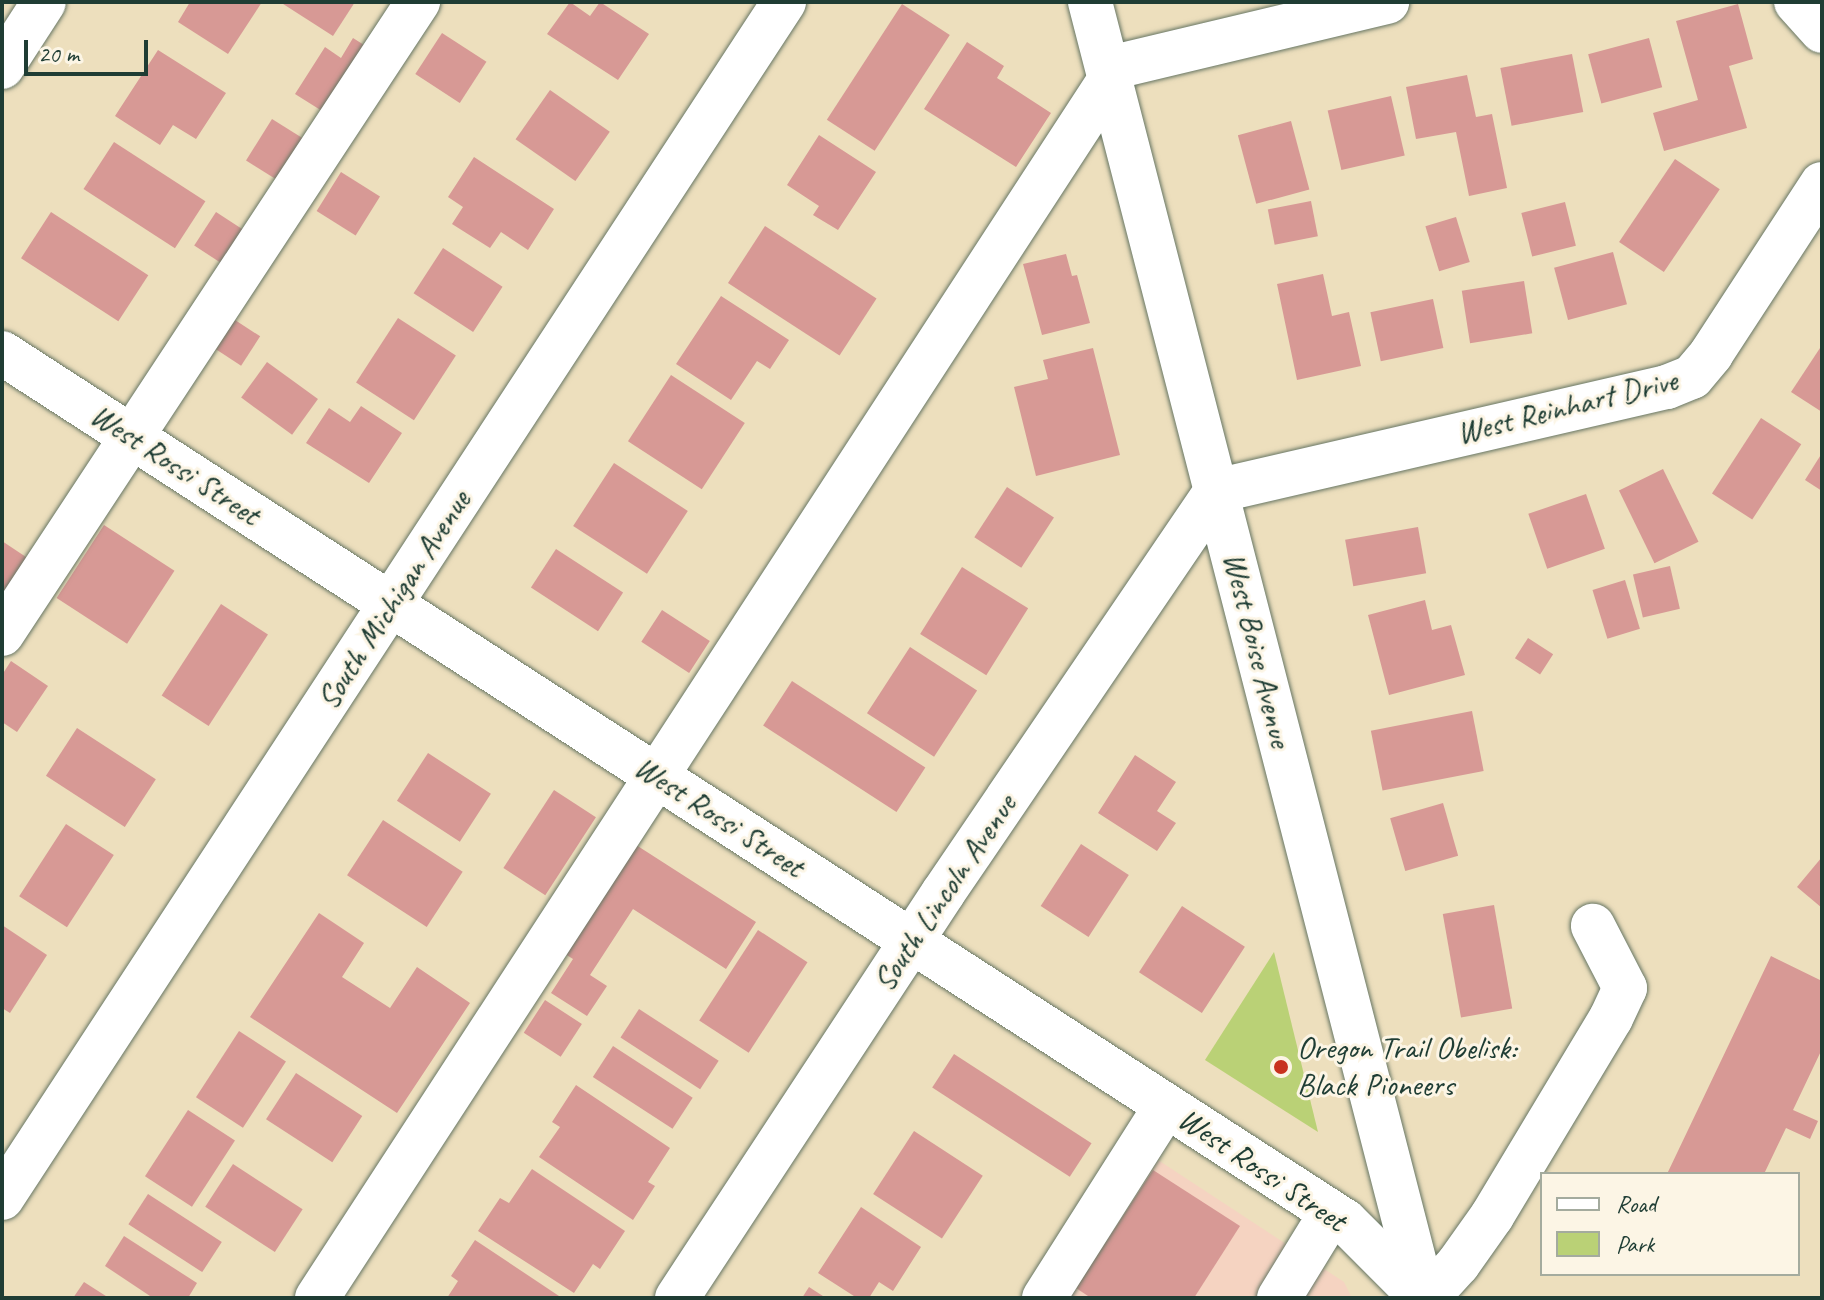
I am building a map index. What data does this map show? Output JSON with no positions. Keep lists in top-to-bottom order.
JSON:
{
  "streets": {
    "street": [
      "West Reinhart Drive",
      "West Rossi Street",
      "South Michigan Avenue",
      "West Boise Avenue",
      "South Lincoln Avenue"
    ]
  },
  "crossings": [
    ["West Reinhart Drive", "West Boise Avenue"],
    ["West Reinhart Drive", "South Lincoln Avenue"],
    ["West Rossi Street", "South Michigan Avenue"],
    ["West Rossi Street", "West Boise Avenue"],
    ["West Rossi Street", "South Lincoln Avenue"],
    ["West Boise Avenue", "South Lincoln Avenue"]
  ],
  "places": ["Oregon Trail Obelisk: Black Pioneers"],
  "legend": ["Road", "Park"],
  "scale_bar": "20 m"
}
